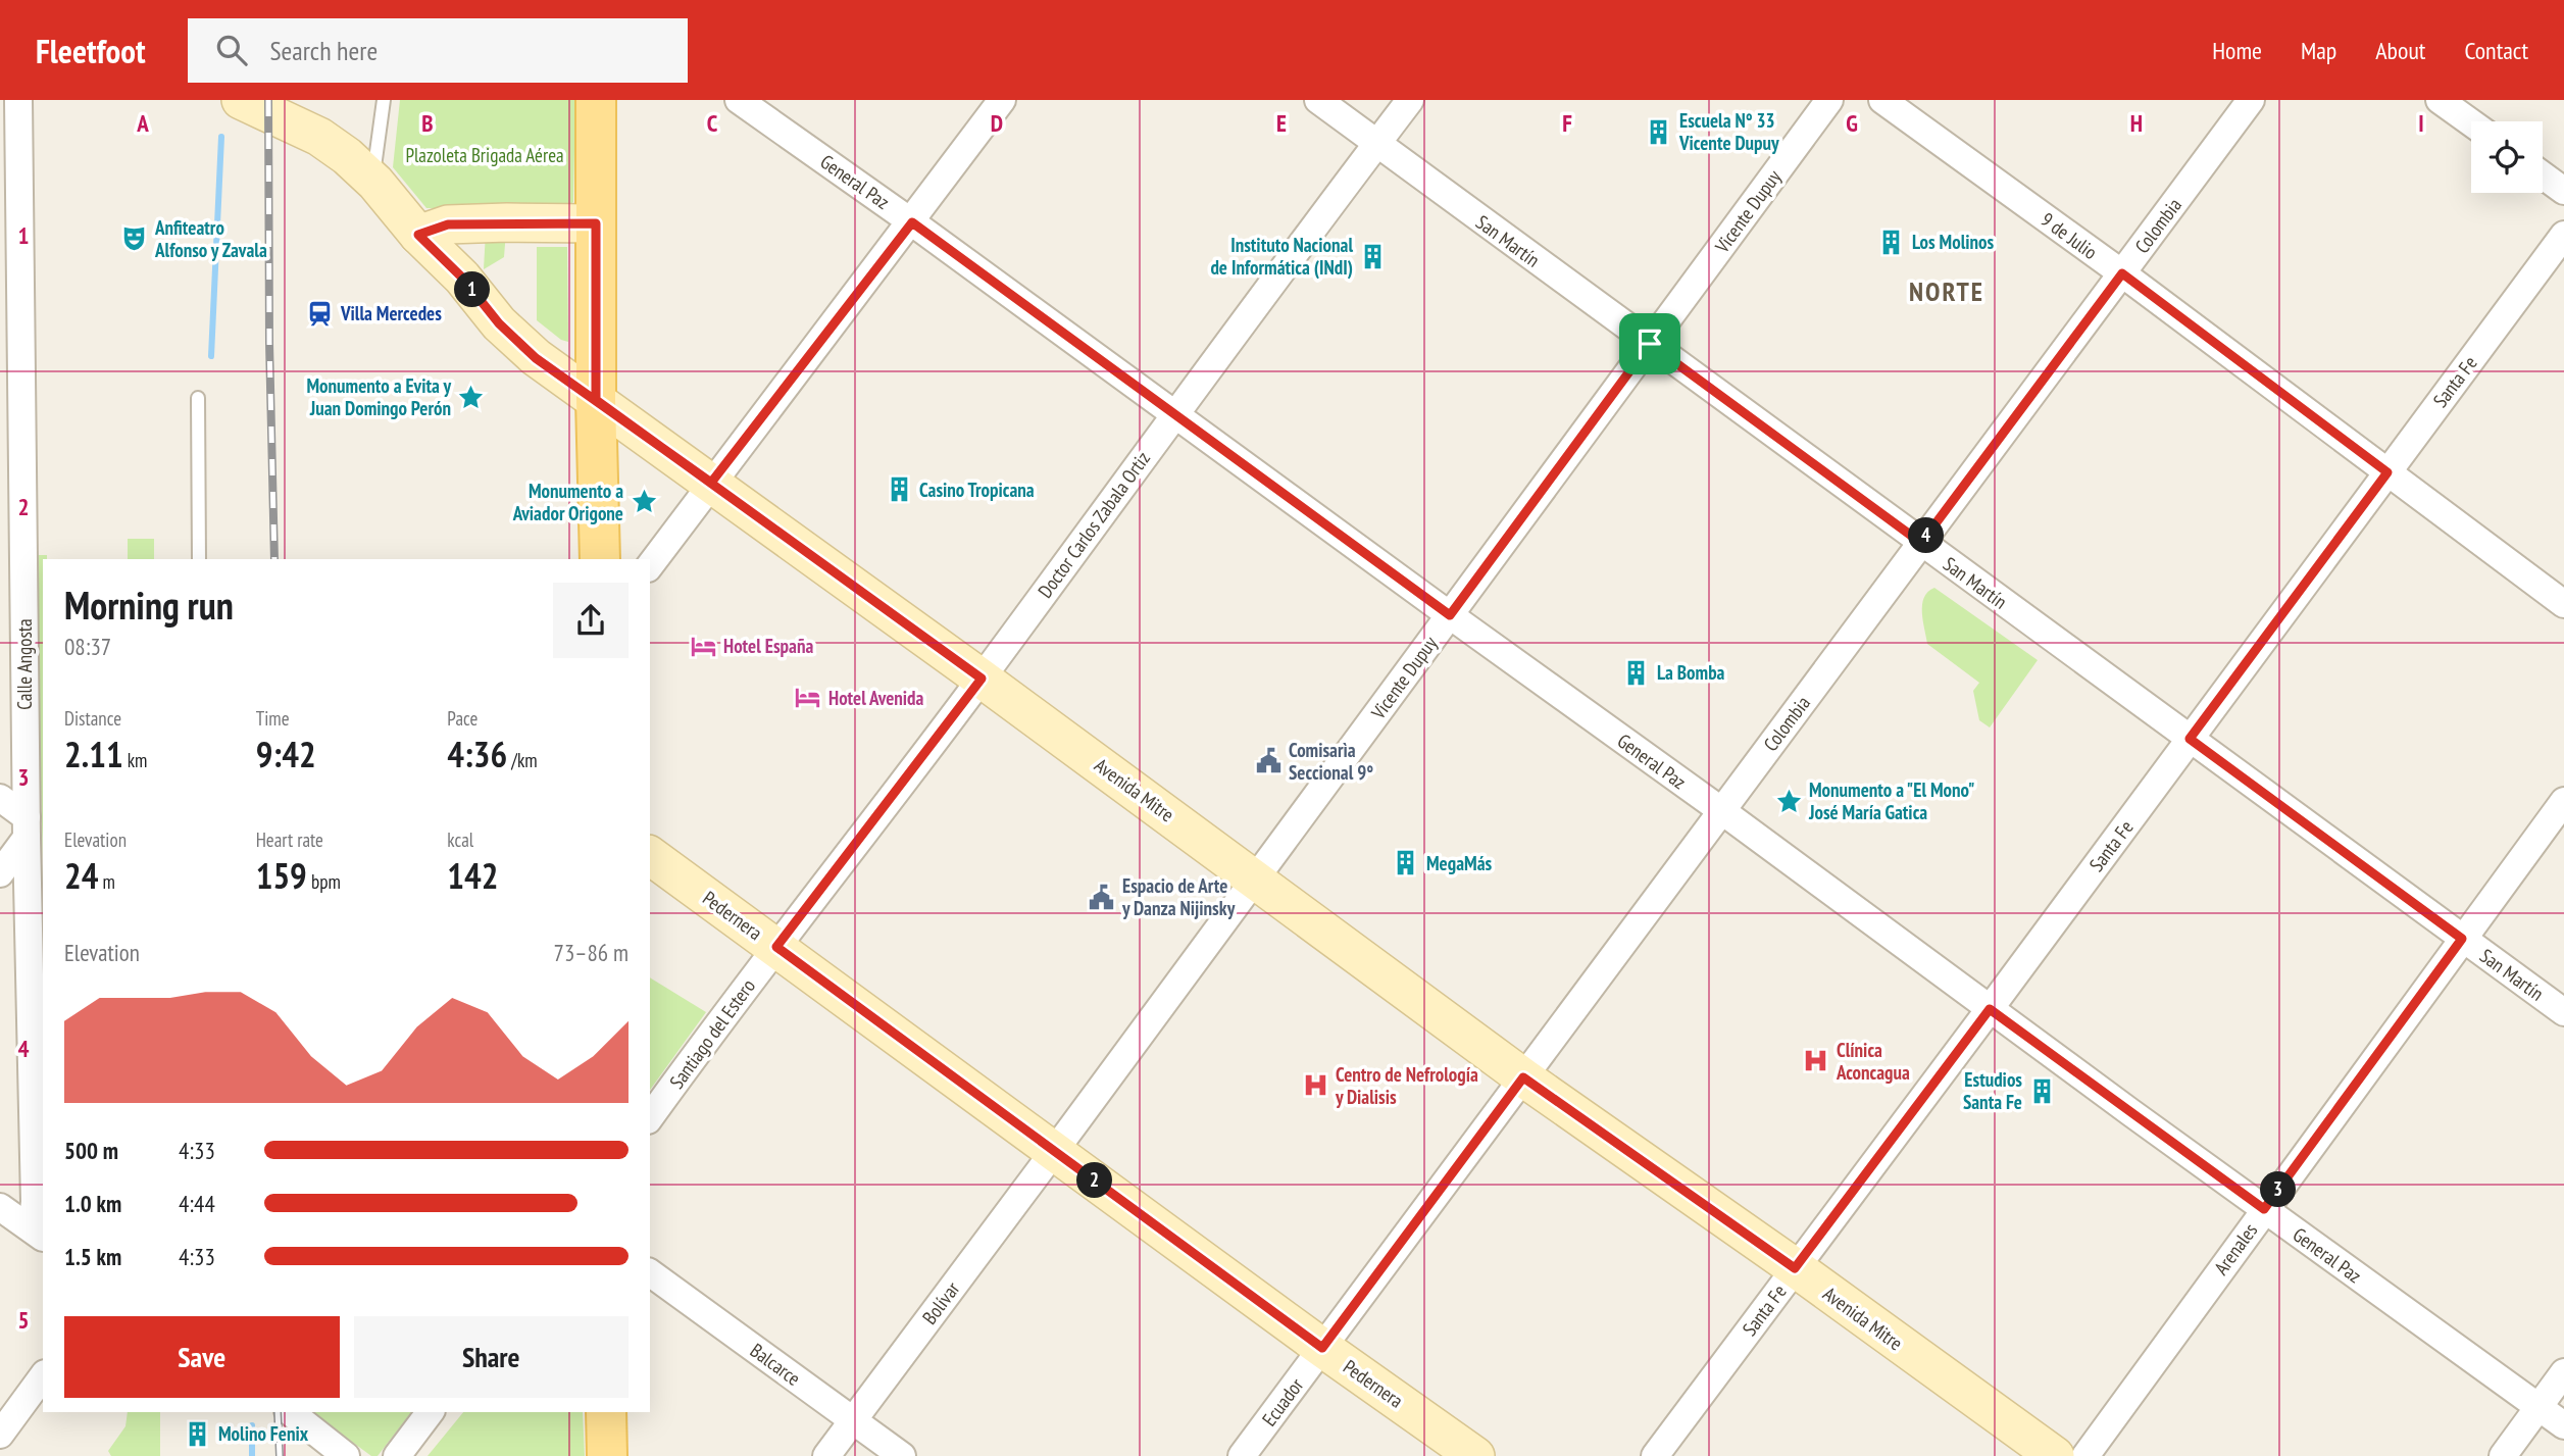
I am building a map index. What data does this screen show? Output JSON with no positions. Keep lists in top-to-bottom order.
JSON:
{
  "streets": {
    "main road": ["Avenida Mitre", "Pedernera"],
    "street": [
      "General Paz",
      "Vicente Dupuy",
      "Colombia",
      "9 de Julio",
      "San Martín",
      "Santa Fe",
      "Doctor Carlos Zabala Ortiz",
      "Calle Angosta",
      "Santiago del Estero",
      "Arenales",
      "Bolívar",
      "Balcarce",
      "Ecuador"
    ]
  },
  "crossings": [
    ["General Paz", "Vicente Dupuy"],
    ["General Paz", "Colombia"],
    ["General Paz", "Santa Fe"],
    ["General Paz", "Doctor Carlos Zabala Ortiz"],
    ["General Paz", "Arenales"],
    ["Vicente Dupuy", "San Martín"],
    ["Vicente Dupuy", "Avenida Mitre"],
    ["Vicente Dupuy", "Pedernera"],
    ["Vicente Dupuy", "Bolívar"],
    ["Colombia", "9 de Julio"],
    ["Colombia", "San Martín"],
    ["Colombia", "Avenida Mitre"],
    ["Colombia", "Pedernera"],
    ["Colombia", "Ecuador"],
    ["9 de Julio", "Santa Fe"],
    ["San Martín", "Santa Fe"],
    ["San Martín", "Doctor Carlos Zabala Ortiz"],
    ["San Martín", "Arenales"],
    ["Santa Fe", "Avenida Mitre"],
    ["Doctor Carlos Zabala Ortiz", "Avenida Mitre"],
    ["Doctor Carlos Zabala Ortiz", "Pedernera"],
    ["Doctor Carlos Zabala Ortiz", "Santiago del Estero"],
    ["Pedernera", "Santiago del Estero"],
    ["Pedernera", "Bolívar"],
    ["Pedernera", "Ecuador"],
    ["Bolívar", "Balcarce"]
  ],
  "districts": ["NORTE"],
  "parks": ["Plazoleta Brigada Aérea"],
  "places": {
    "building": [
      "Escuela N° 33 Vicente Dupuy",
      "Los Molinos",
      "Instituto Nacional de Informática (INdI)",
      "Casino Tropicana",
      "La Bomba",
      "MegaMás",
      "Estudios Santa Fe",
      "Molino Fenix"
    ],
    "theatre": ["Anfiteatro Alfonso y Zavala"],
    "station": ["Villa Mercedes"],
    "place": ["Monumento a Evita y Juan Domingo Perón", "Monumento a Aviador Origone", "Monumento a \"El Mono\" José María Gatica"],
    "hotel": ["Hotel España", "Hotel Avenida"],
    "public building": ["Comisarìa Seccional 9°", "Espacio de Arte y Danza Nijinsky"],
    "hospital": ["Clínica Aconcagua", "Centro de Nefrología y Dialisis"]
  },
  "page": {
    "header": "Fleetfoot",
    "search": "Search here",
    "nav": [
      "Home",
      "Map",
      "About",
      "Contact"
    ],
    "pins": [
      "1",
      "4",
      "2",
      "3"
    ],
    "heading": ["Morning run", "08:37"],
    "stats": [
      ["Distance", "2.11 km"],
      ["Time", "9:42"],
      ["Pace", "4:36 /km"],
      ["Elevation", "24 m"],
      ["Heart rate", "159 bpm"],
      ["kcal", "142"]
    ],
    "chart": ["Elevation", "73–86 m"],
    "list": [
      {
        "name": "500 m",
        "note": "4:33"
      },
      {
        "name": "1.0 km",
        "note": "4:44"
      },
      {
        "name": "1.5 km",
        "note": "4:33"
      }
    ],
    "buttons": ["Save", "Share"]
  },
  "grid": {
    "columns": [
      "A",
      "B",
      "C",
      "D",
      "E",
      "F",
      "G",
      "H",
      "I"
    ],
    "rows": [
      "1",
      "2",
      "3",
      "4",
      "5"
    ]
  }
}
